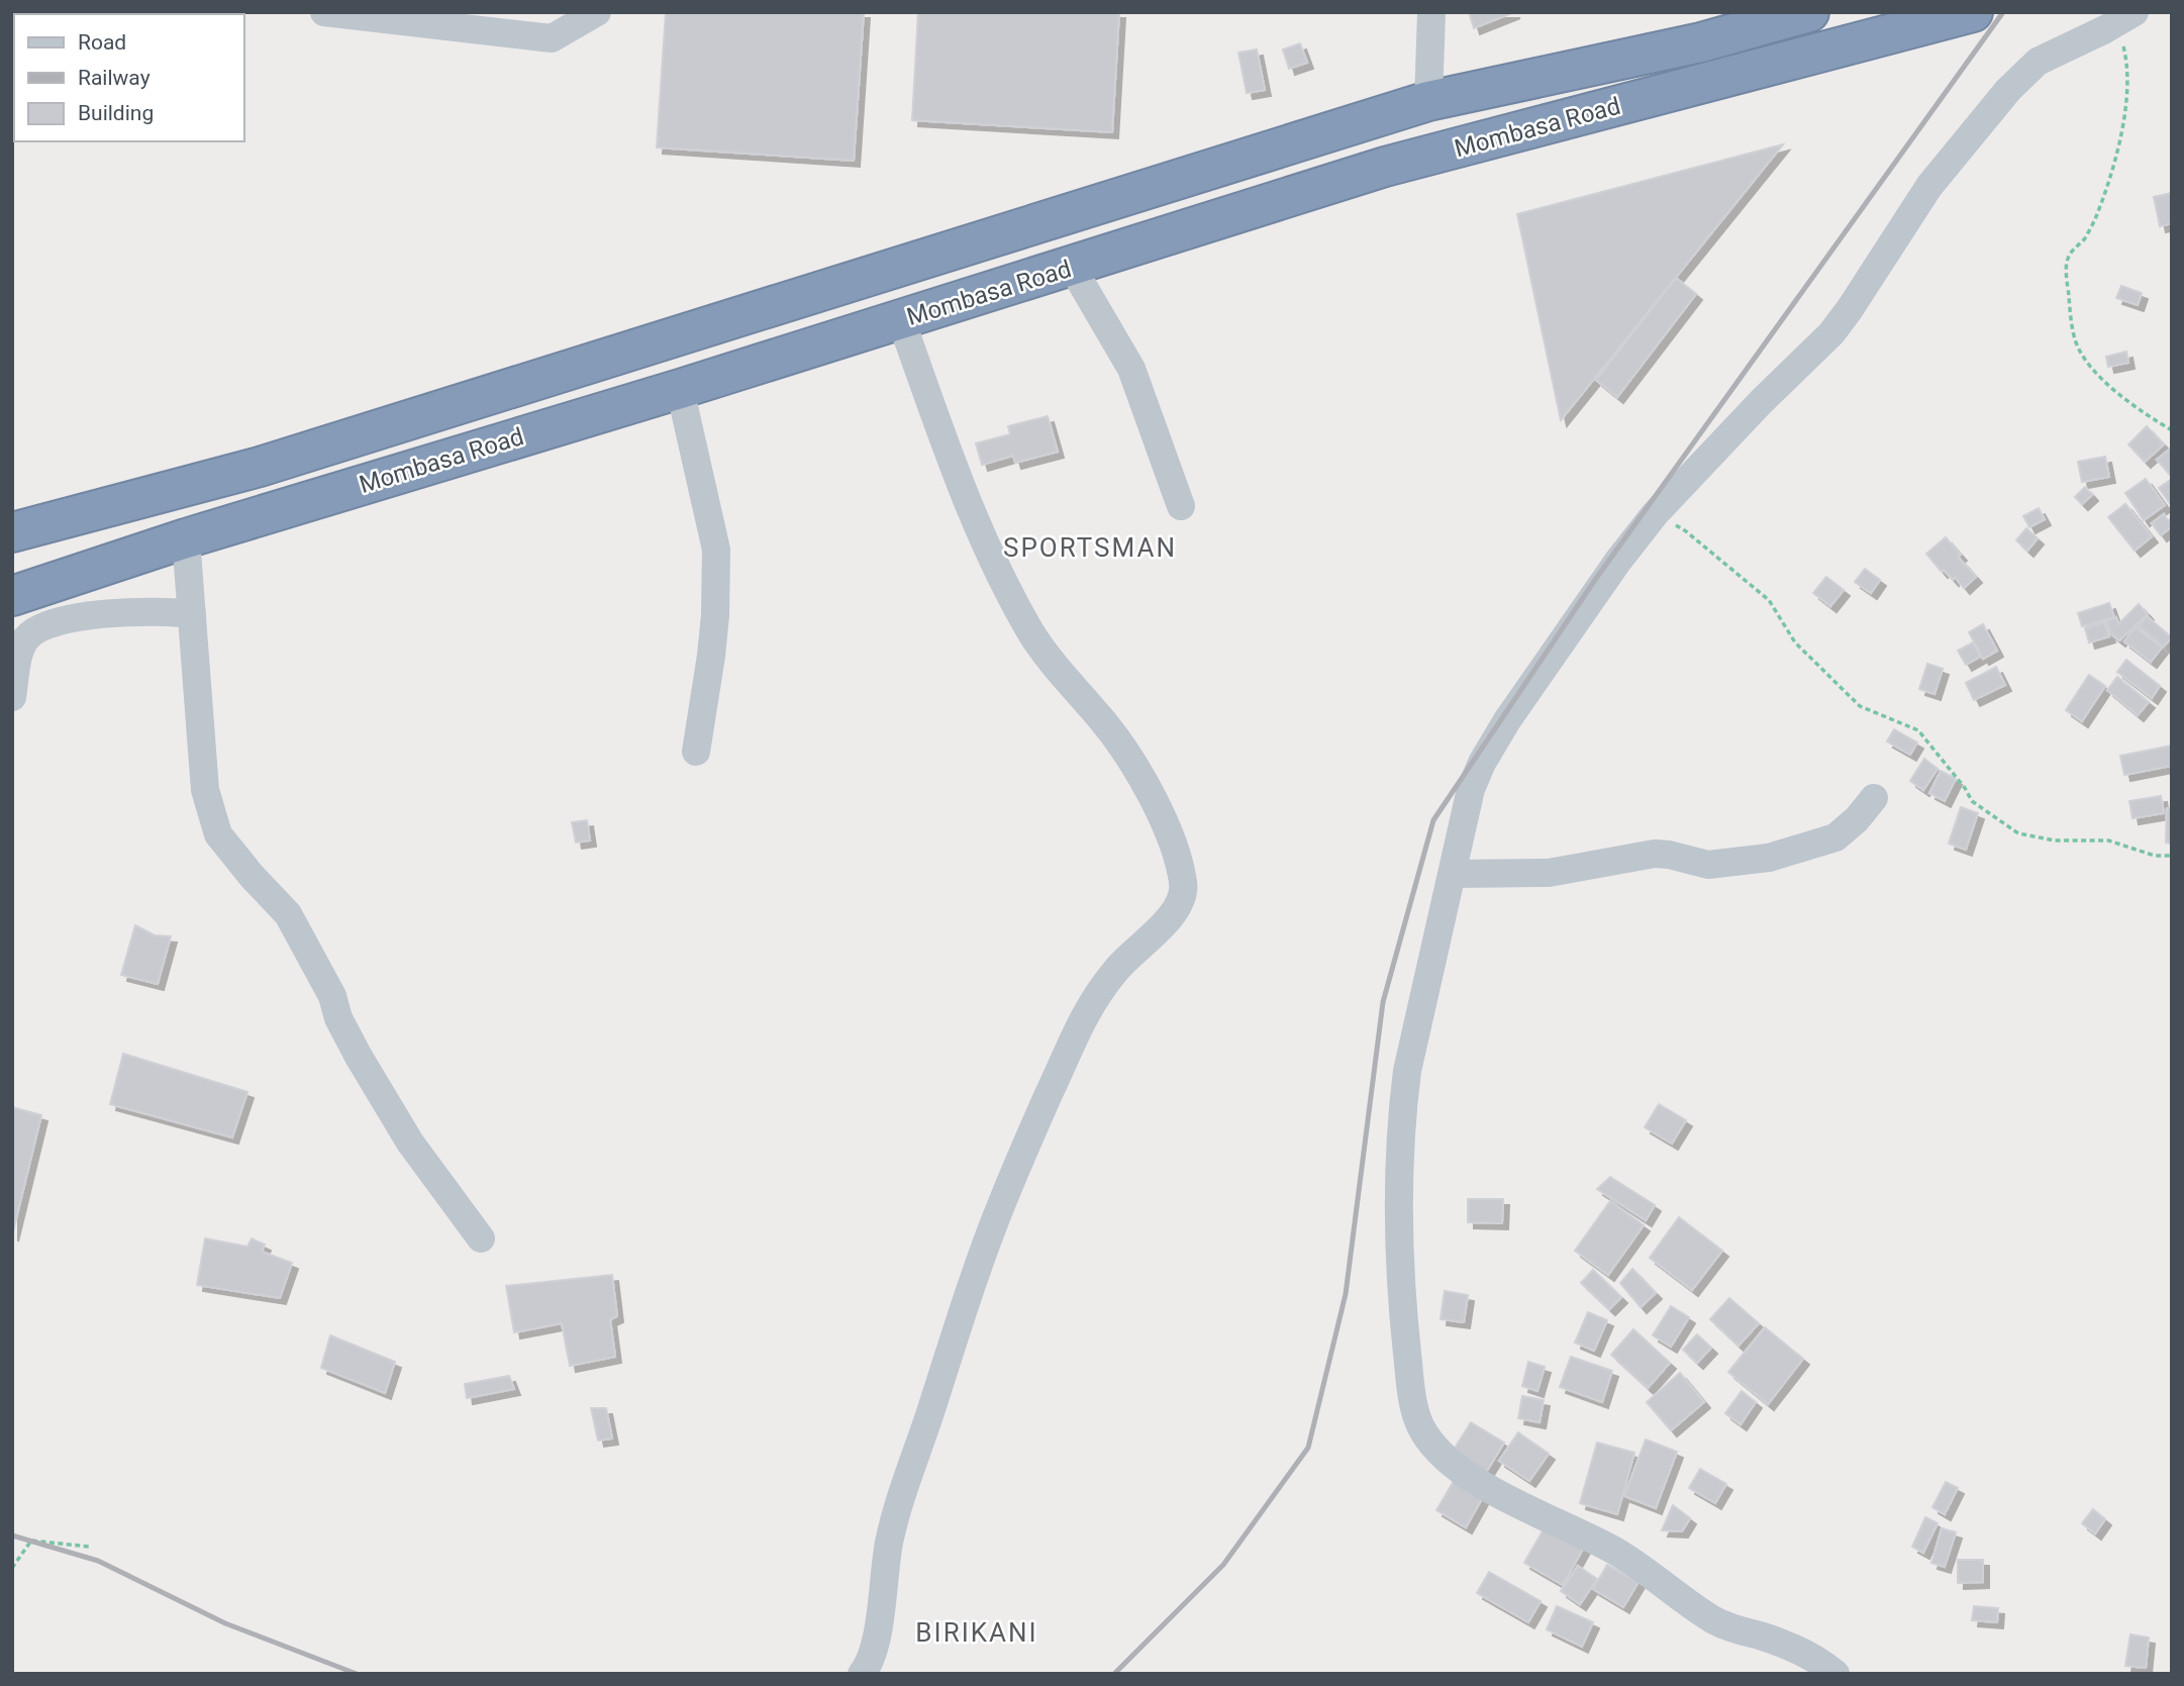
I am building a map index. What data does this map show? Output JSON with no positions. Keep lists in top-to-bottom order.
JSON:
{
  "streets": {
    "highway": ["Mombasa Road"]
  },
  "districts": ["SPORTSMAN", "BIRIKANI"],
  "legend": ["Road", "Railway", "Building"]
}
